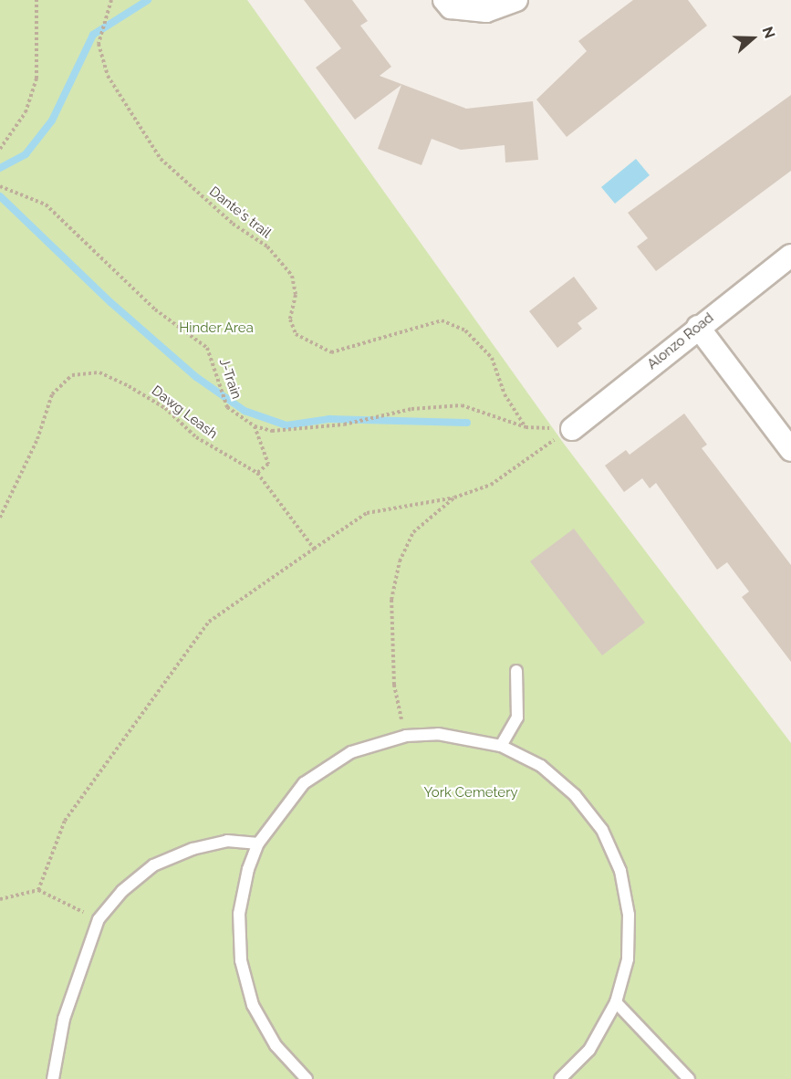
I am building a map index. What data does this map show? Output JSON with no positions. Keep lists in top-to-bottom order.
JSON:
{
  "streets": {
    "street": ["Alonzo Road"],
    "path": ["Dante's trail", "J-Train", "Dawg Leash"]
  },
  "crossings": [
    ["Dante's trail", "J-Train"]
  ],
  "parks": ["Hinder Area", "York Cemetery"],
  "north": "right"
}
